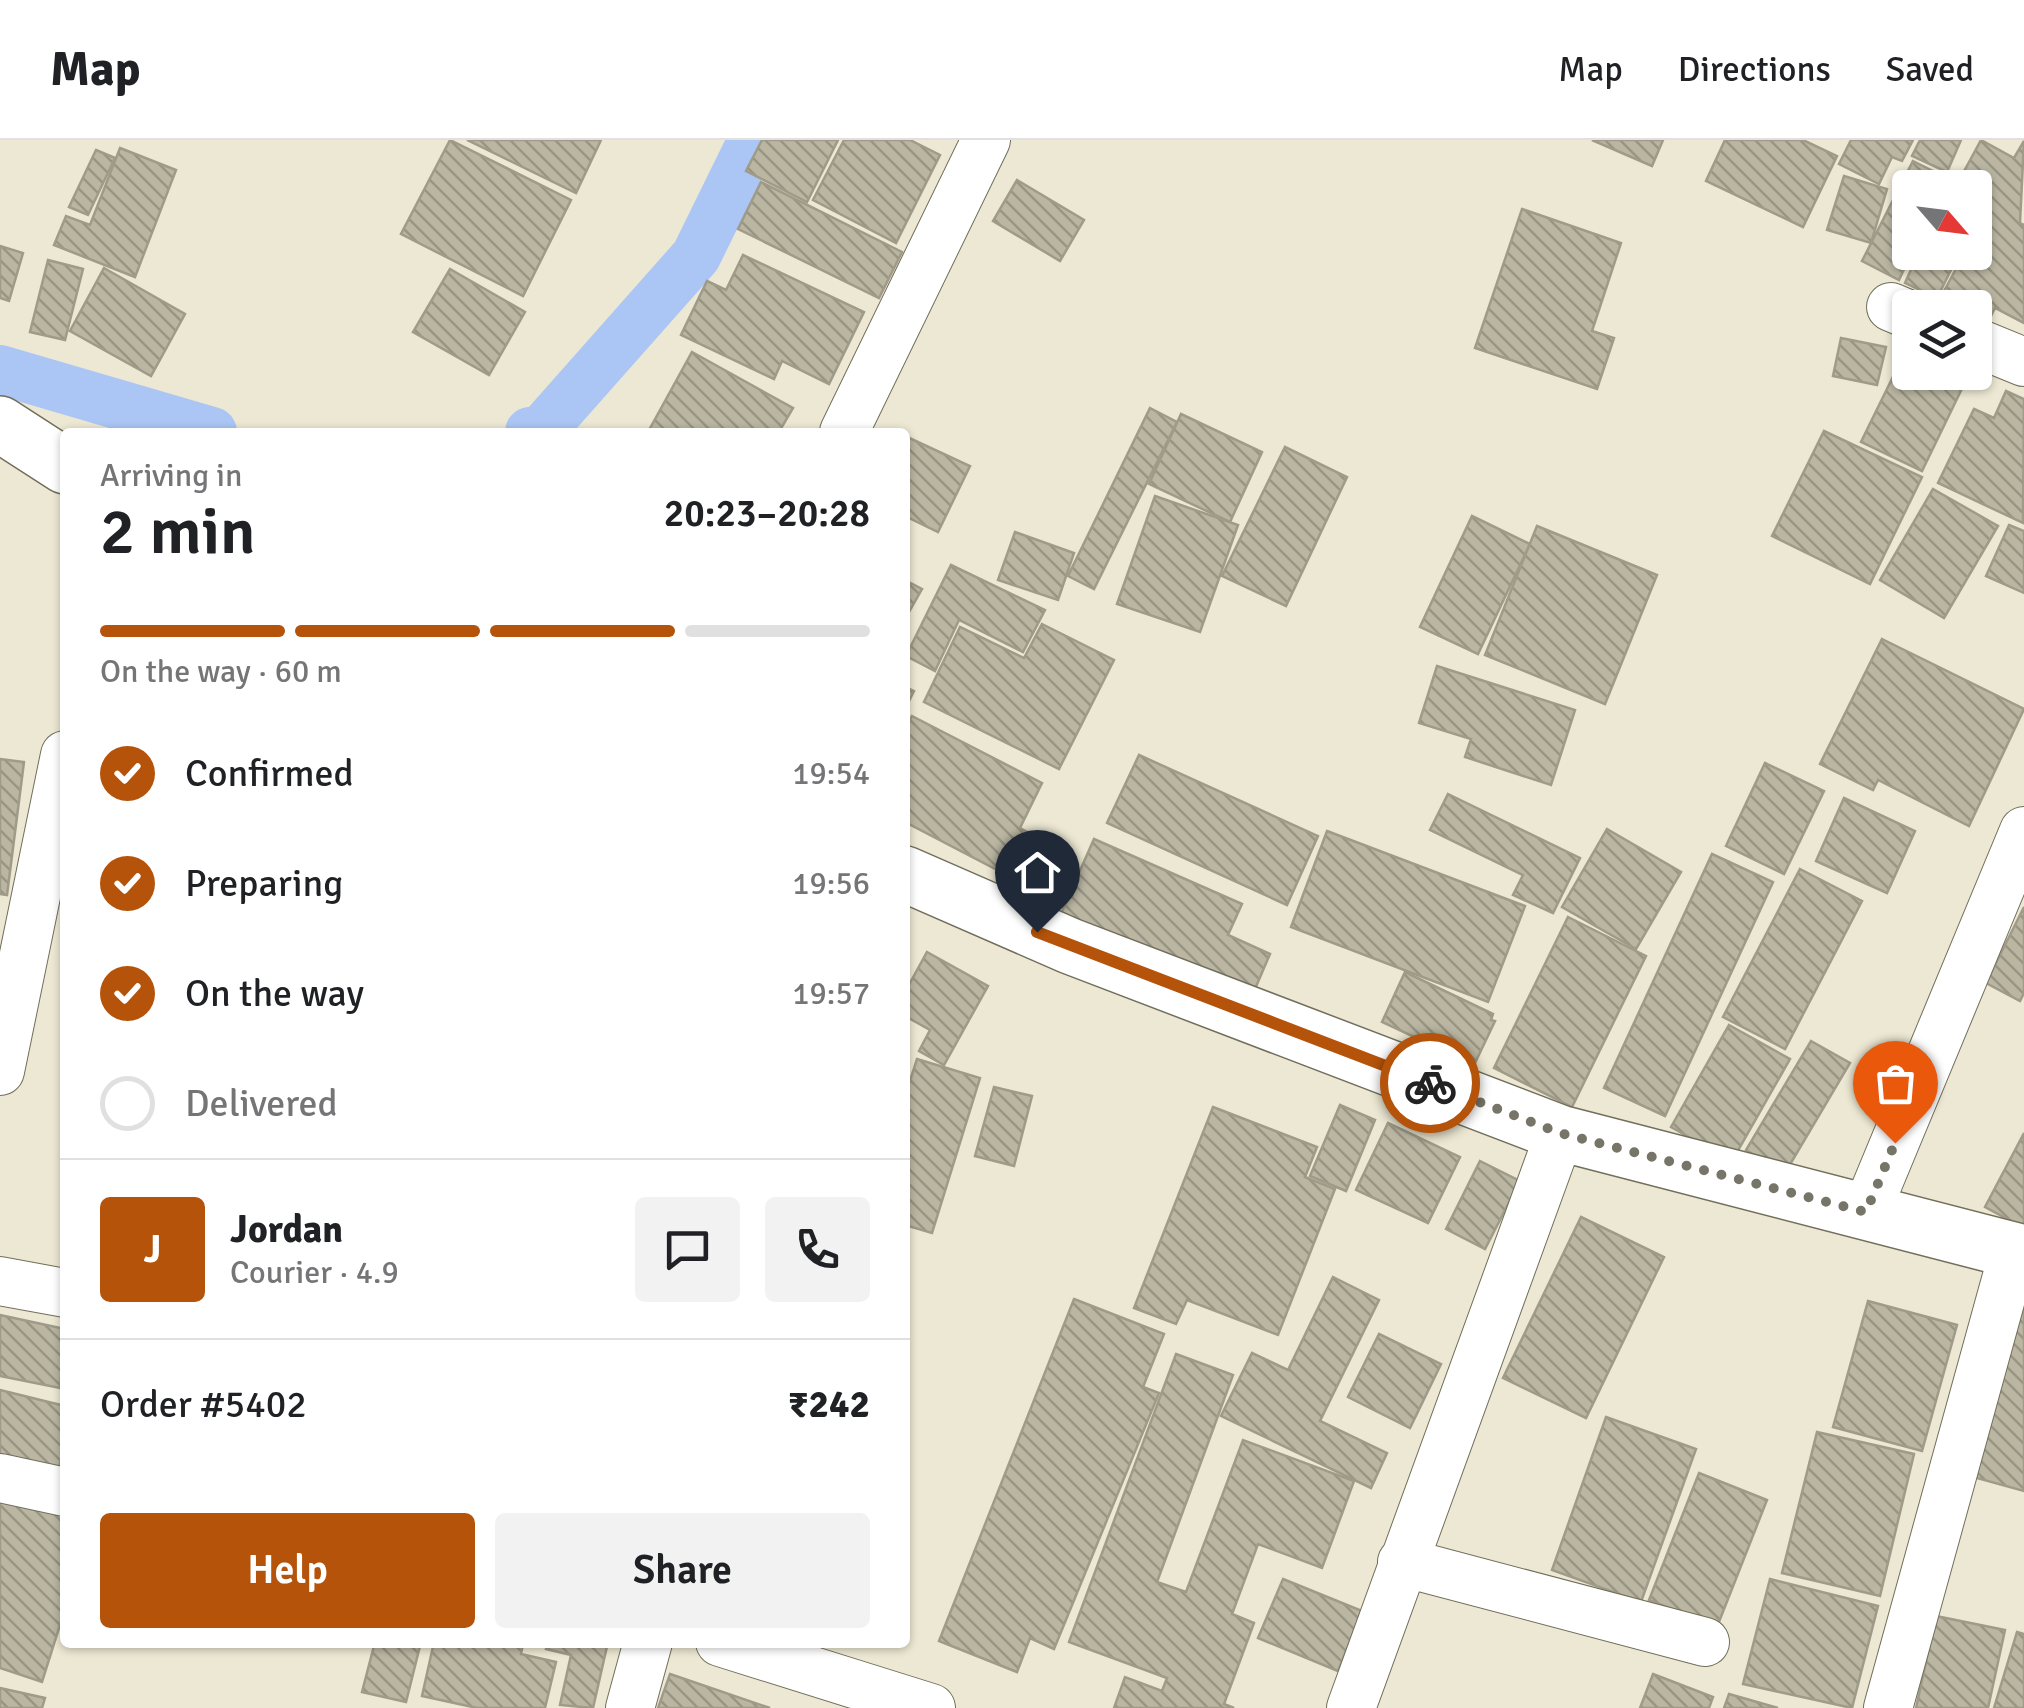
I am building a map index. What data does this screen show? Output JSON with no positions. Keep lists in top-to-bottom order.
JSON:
{
  "north": "bottom right",
  "page": {
    "header": "Map",
    "nav": ["Map", "Directions", "Saved"],
    "heading": ["2 min", "Arriving in", "20:23–20:28"],
    "panel": [
      "Jordan",
      "Courier · 4.9",
      "Order #5402",
      "₹242"
    ],
    "bar": "On the way · 60 m",
    "list": [
      ["Confirmed", "19:54"],
      ["Preparing", "19:56"],
      ["On the way", "19:57"],
      "Delivered"
    ],
    "round": "J",
    "buttons": ["Help", "Share"]
  }
}
